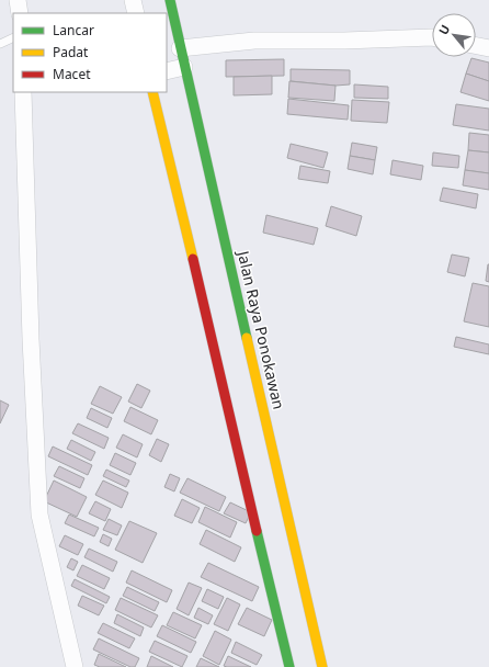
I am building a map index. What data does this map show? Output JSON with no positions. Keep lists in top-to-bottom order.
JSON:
{
  "streets": {
    "main road": ["Jalan Raya Ponokawan"]
  },
  "legend": ["Lancar", "Padat", "Macet"],
  "north": "top left"
}
